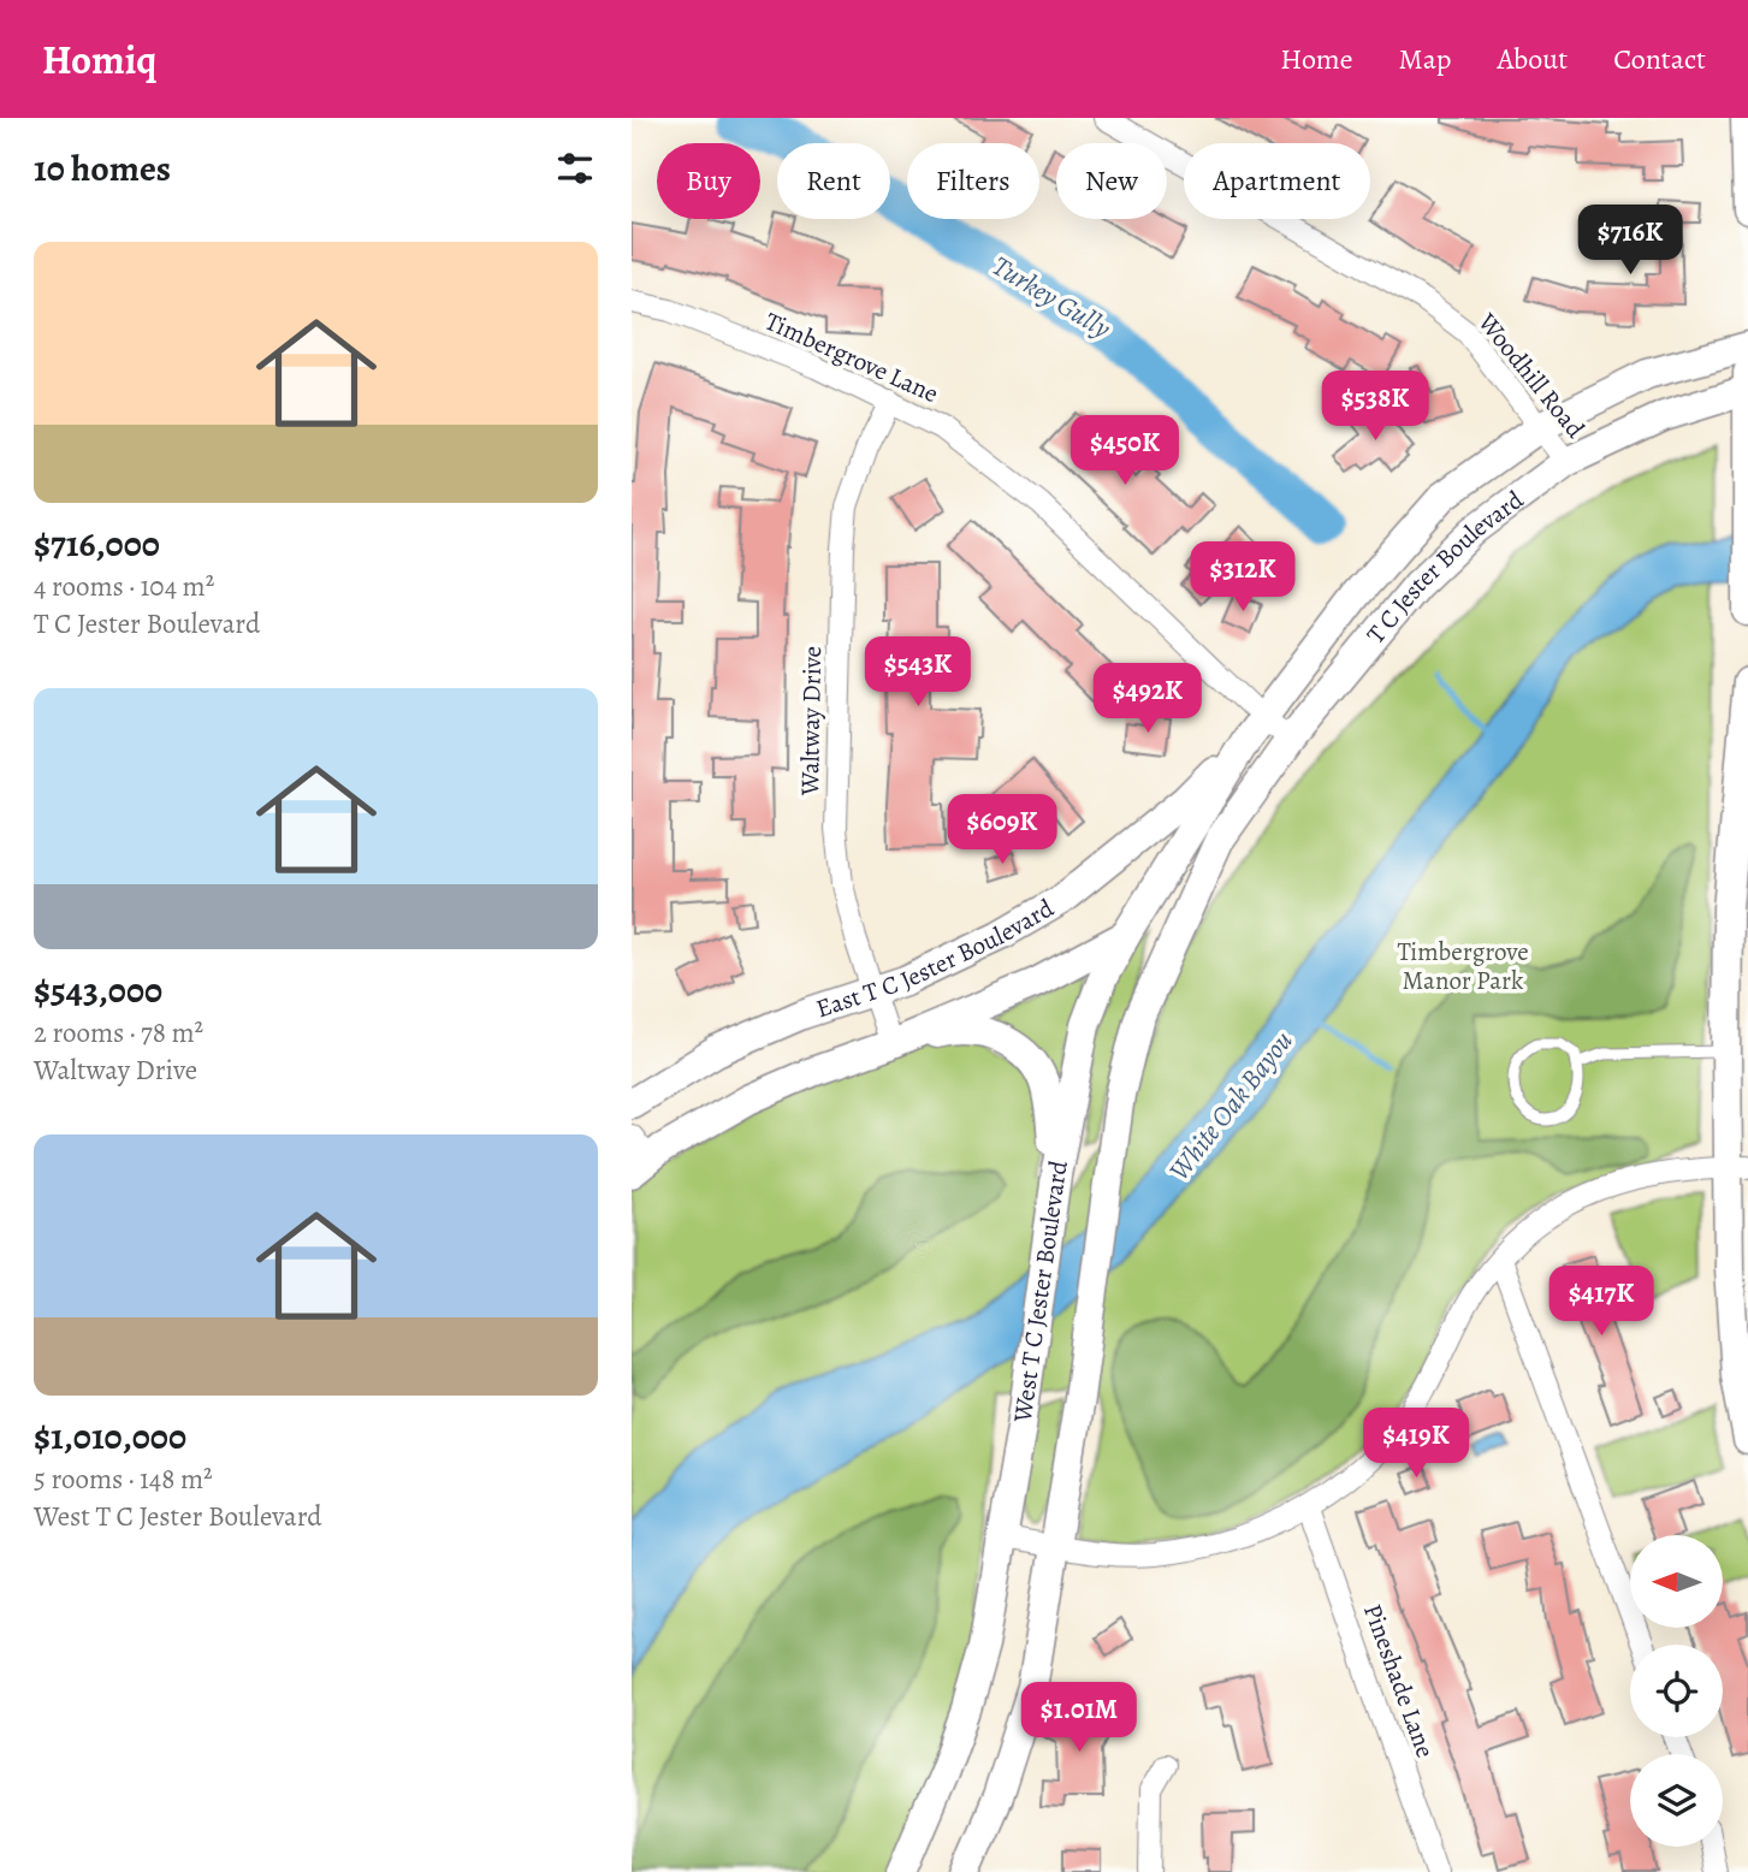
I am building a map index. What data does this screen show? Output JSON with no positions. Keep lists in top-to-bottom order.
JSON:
{
  "streets": {
    "main road": ["T C Jester Boulevard", "East T C Jester Boulevard", "West T C Jester Boulevard"],
    "street": [
      "Timbergrove Lane",
      "Woodhill Road",
      "Waltway Drive",
      "Pineshade Lane"
    ]
  },
  "crossings": [
    ["Timbergrove Lane", "T C Jester Boulevard"],
    ["Timbergrove Lane", "Waltway Drive"],
    ["Timbergrove Lane", "East T C Jester Boulevard"],
    ["Timbergrove Lane", "West T C Jester Boulevard"],
    ["Woodhill Road", "T C Jester Boulevard"],
    ["T C Jester Boulevard", "East T C Jester Boulevard"],
    ["T C Jester Boulevard", "West T C Jester Boulevard"],
    ["Waltway Drive", "East T C Jester Boulevard"],
    ["East T C Jester Boulevard", "West T C Jester Boulevard"]
  ],
  "water": ["Turkey Gully", "White Oak Bayou"],
  "parks": ["Timbergrove Manor Park"],
  "north": "left",
  "page": {
    "header": "Homiq",
    "nav": [
      "Home",
      "Map",
      "About",
      "Contact"
    ],
    "heading": "10 homes",
    "chip": [
      "Buy",
      "Rent",
      "Filters",
      "New",
      "Apartment"
    ],
    "price": [
      "$716K",
      "$538K",
      "$450K",
      "$312K",
      "$543K",
      "$492K",
      "$609K",
      "$417K",
      "$419K",
      "$1.01M"
    ],
    "list": [
      {
        "name": "$716,000",
        "note": "4 rooms · 104 m² · T C Jester Boulevard"
      },
      {
        "name": "$543,000",
        "note": "2 rooms · 78 m² · Waltway Drive"
      },
      {
        "name": "$1,010,000",
        "note": "5 rooms · 148 m² · West T C Jester Boulevard"
      }
    ]
  }
}
